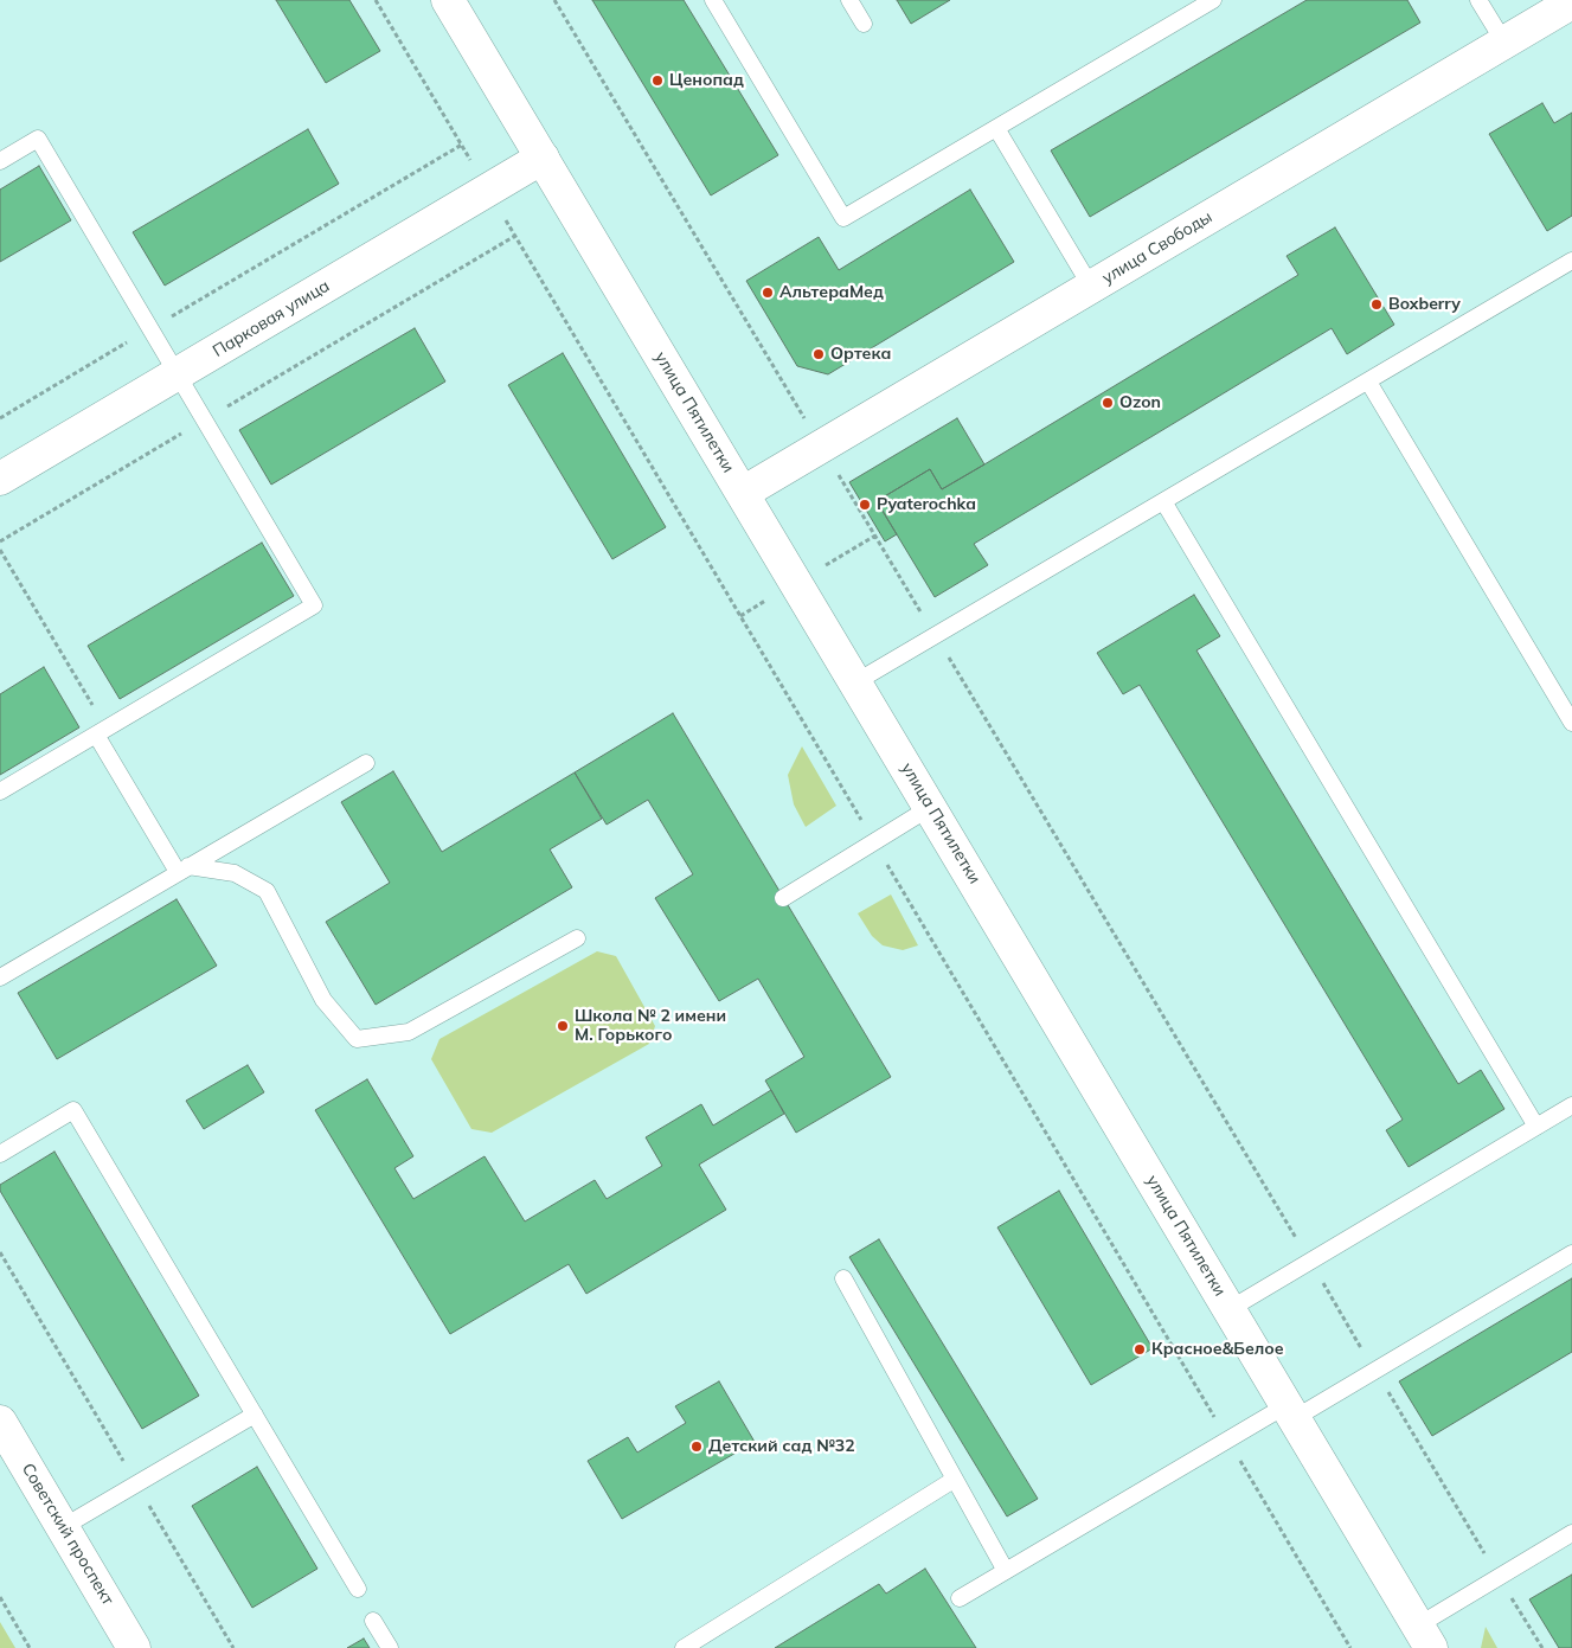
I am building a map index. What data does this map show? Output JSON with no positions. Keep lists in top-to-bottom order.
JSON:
{
  "streets": {
    "main road": [
      "улица Свободы",
      "Парковая улица",
      "улица Пятилетки",
      "Советский проспект"
    ]
  },
  "crossings": [
    ["улица Свободы", "улица Пятилетки"],
    ["Парковая улица", "улица Пятилетки"]
  ],
  "places": [
    "Ценопад",
    "АльтераМед",
    "Boxberry",
    "Ортека",
    "Ozon",
    "Pyaterochka",
    "Школа № 2 имени М. Горького",
    "Красное&Белое",
    "Детский сад №32"
  ]
}
